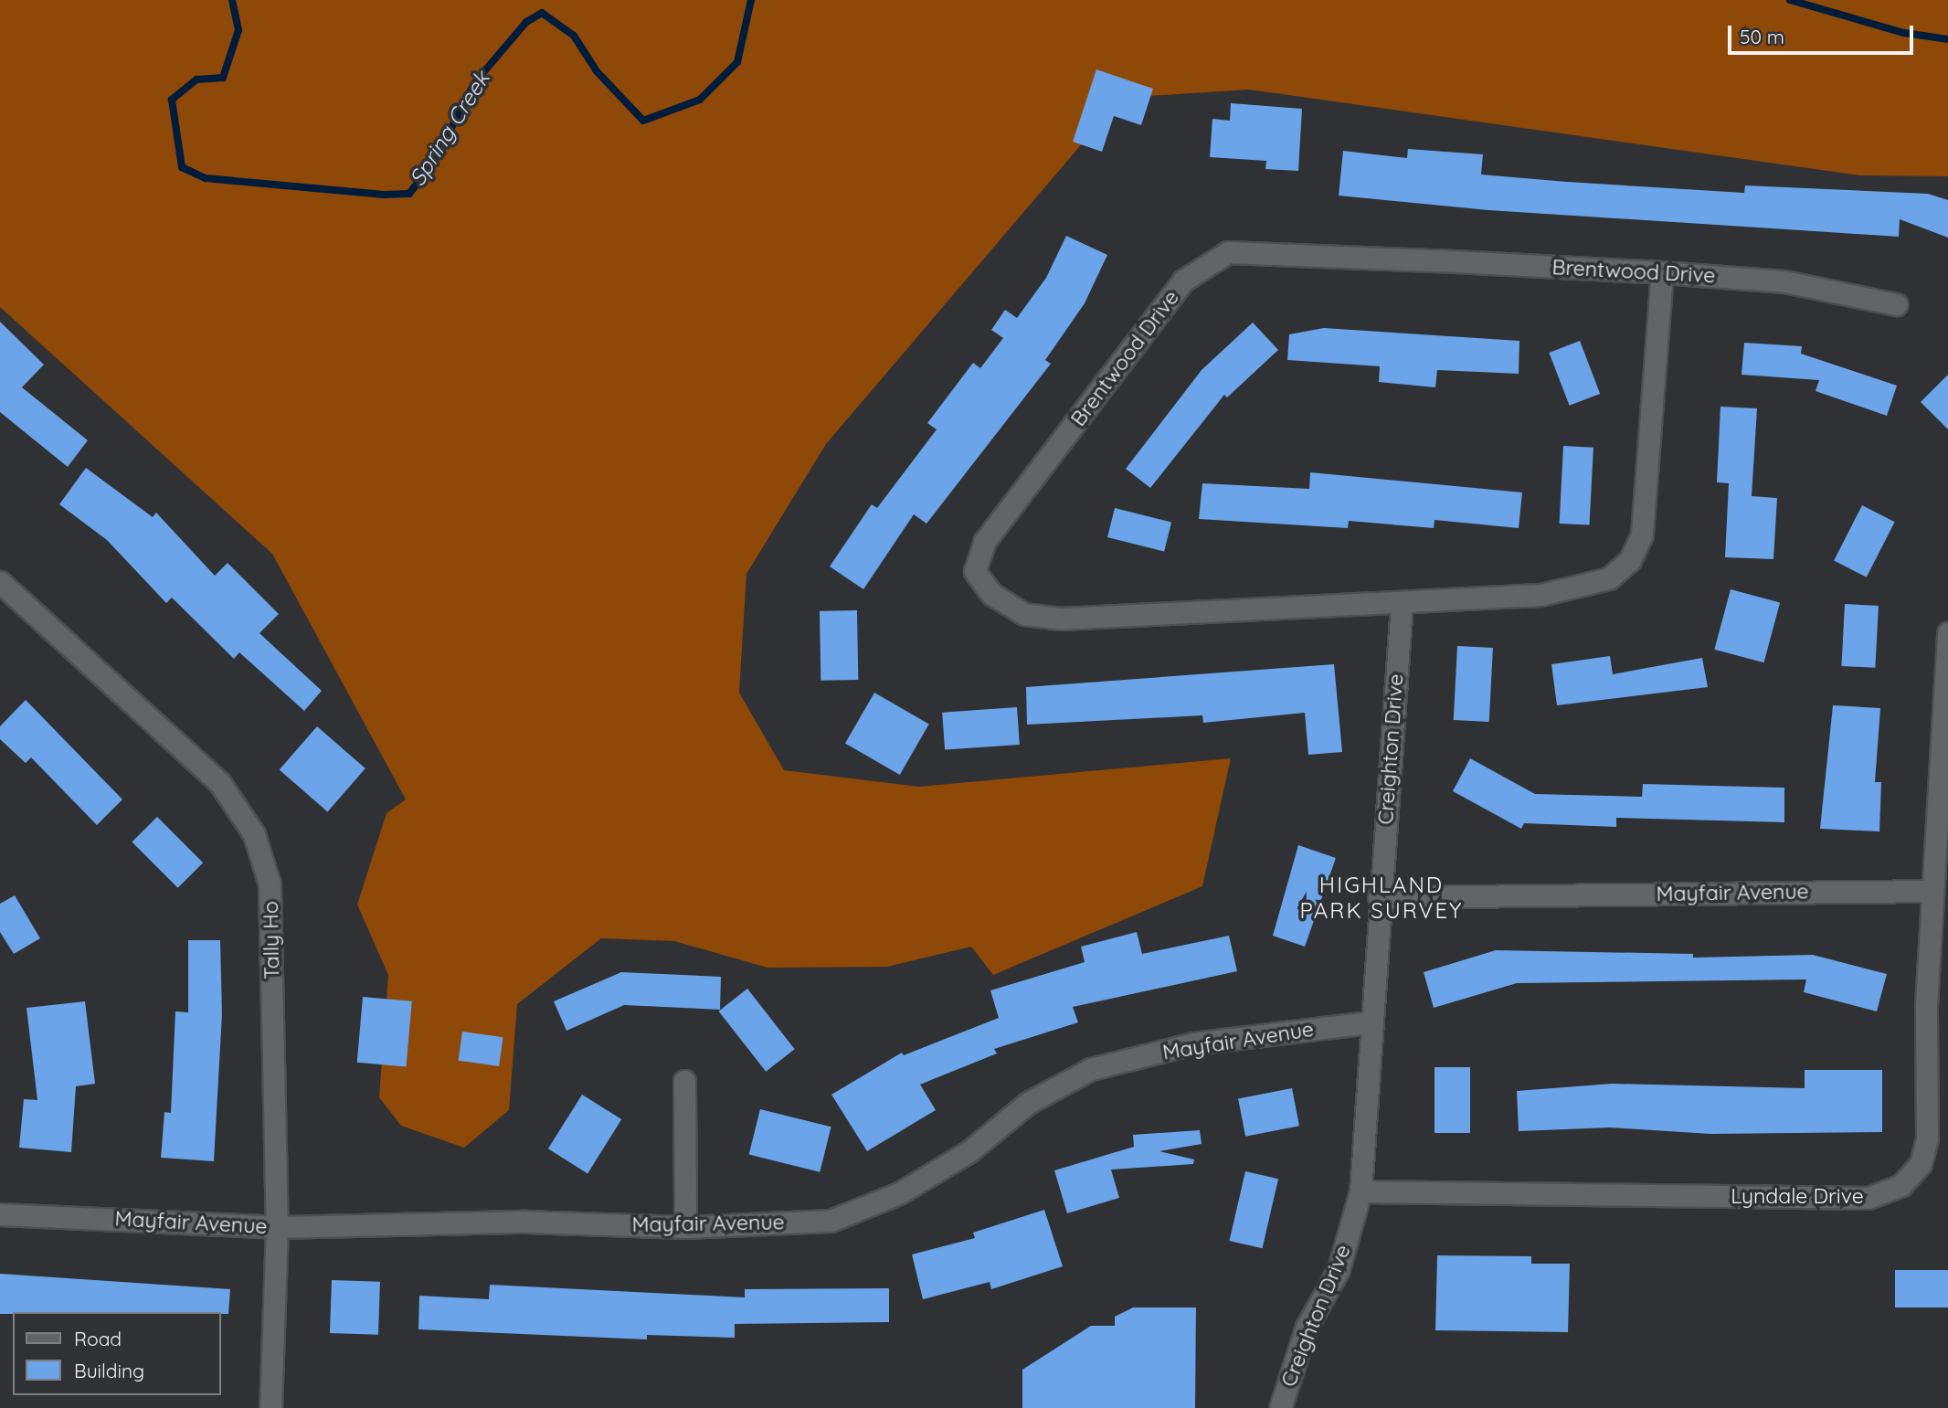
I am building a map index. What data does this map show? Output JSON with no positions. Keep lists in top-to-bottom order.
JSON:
{
  "streets": {
    "street": [
      "Brentwood Drive",
      "Creighton Drive",
      "Mayfair Avenue",
      "Tally Ho",
      "Lyndale Drive"
    ]
  },
  "crossings": [
    ["Brentwood Drive", "Creighton Drive"],
    ["Creighton Drive", "Mayfair Avenue"],
    ["Creighton Drive", "Lyndale Drive"],
    ["Mayfair Avenue", "Tally Ho"],
    ["Mayfair Avenue", "Lyndale Drive"]
  ],
  "districts": ["HIGHLAND PARK SURVEY"],
  "water": ["Spring Creek"],
  "legend": ["Road", "Building"],
  "scale_bar": "50 m"
}
